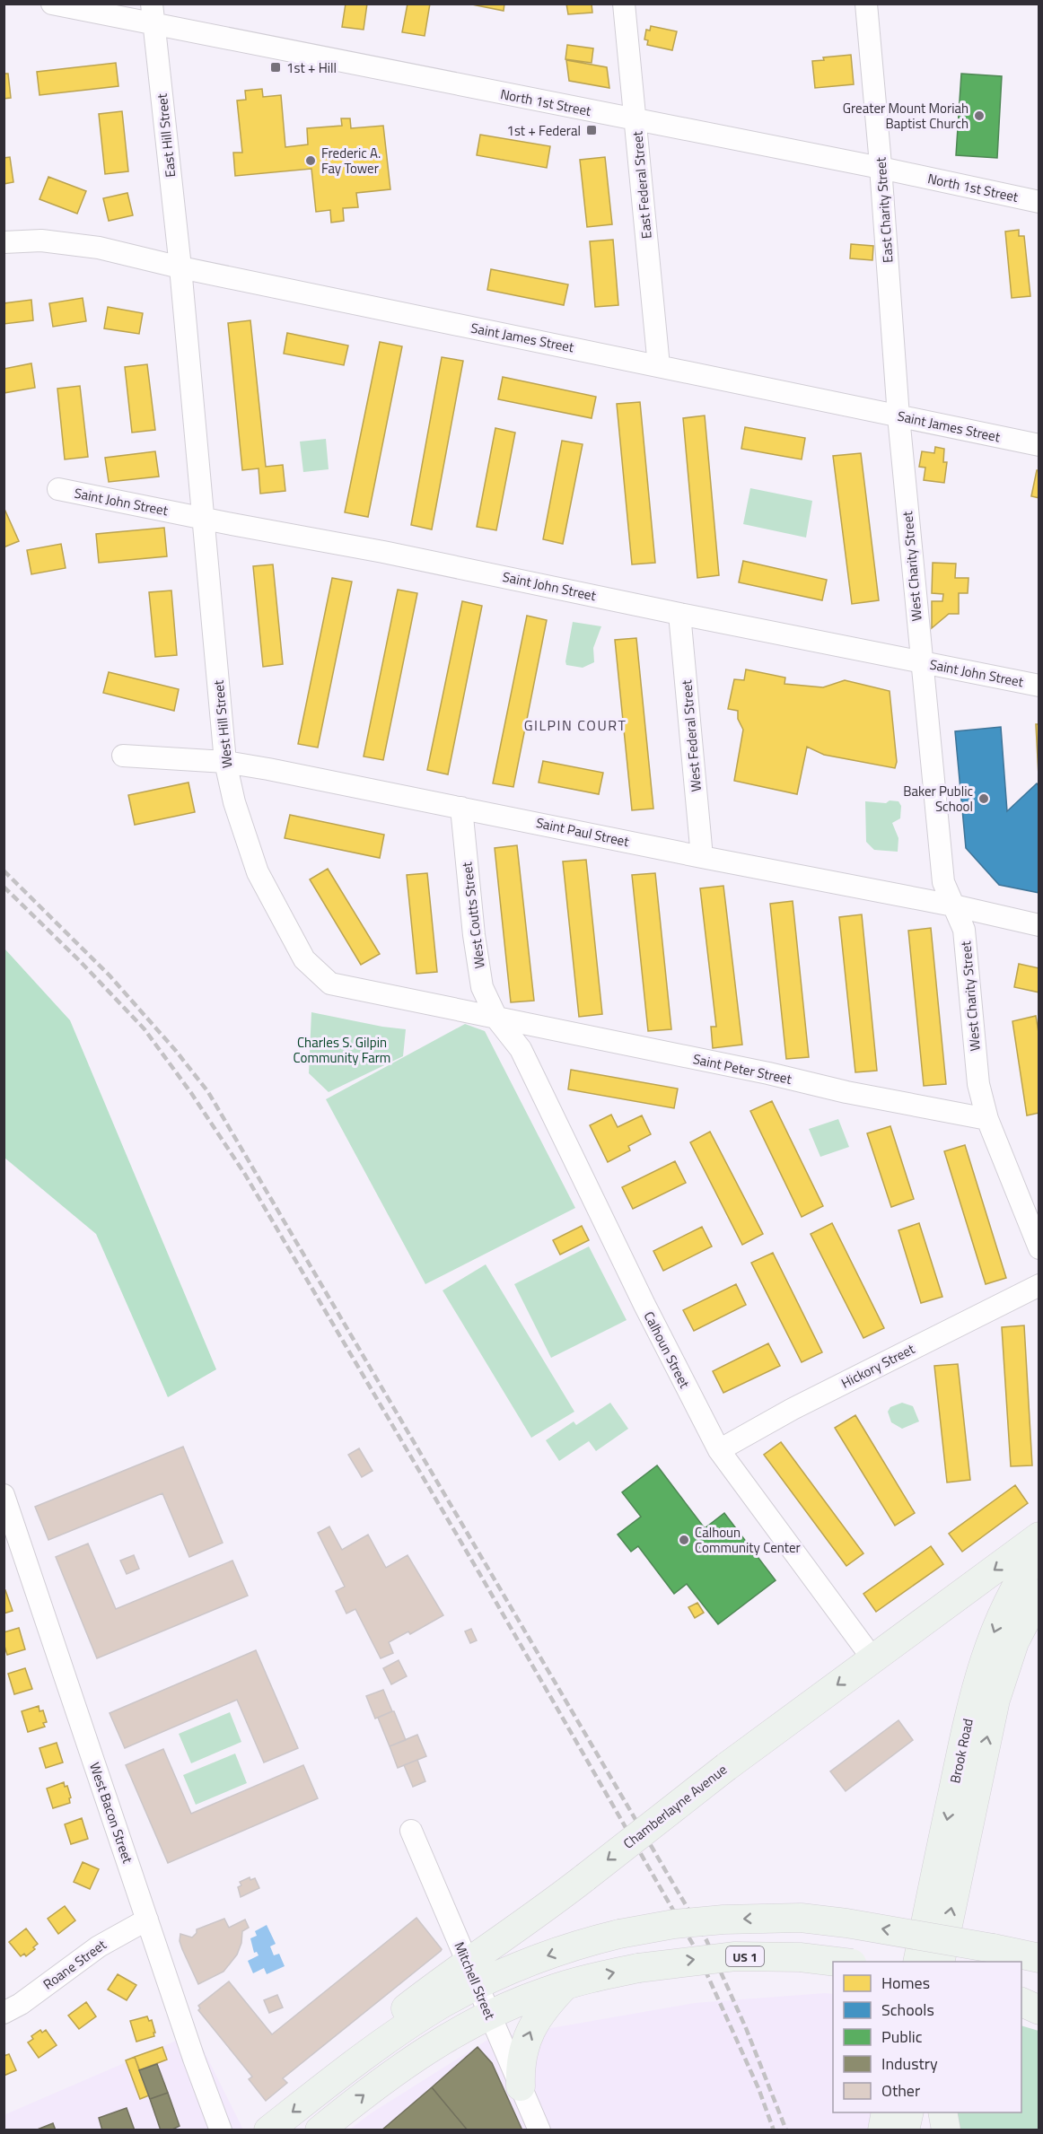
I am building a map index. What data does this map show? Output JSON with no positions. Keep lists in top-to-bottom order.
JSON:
{
  "streets": {
    "main road": ["Brook Road", "Chamberlayne Avenue", "US 1"],
    "street": [
      "North 1st Street",
      "East Hill Street",
      "East Federal Street",
      "East Charity Street",
      "Saint James Street",
      "Saint John Street",
      "West Charity Street",
      "West Hill Street",
      "West Federal Street",
      "Saint Paul Street",
      "West Coutts Street",
      "Saint Peter Street",
      "Calhoun Street",
      "Hickory Street",
      "West Bacon Street",
      "Roane Street",
      "Mitchell Street"
    ]
  },
  "crossings": [
    ["North 1st Street", "East Hill Street"],
    ["North 1st Street", "East Federal Street"],
    ["North 1st Street", "East Charity Street"],
    ["East Hill Street", "Saint James Street"],
    ["East Hill Street", "West Hill Street"],
    ["East Federal Street", "Saint James Street"],
    ["East Charity Street", "Saint James Street"],
    ["East Charity Street", "West Charity Street"],
    ["Saint James Street", "West Charity Street"],
    ["Saint James Street", "West Hill Street"],
    ["Saint John Street", "West Charity Street"],
    ["Saint John Street", "West Hill Street"],
    ["Saint John Street", "West Federal Street"],
    ["West Charity Street", "Saint Paul Street"],
    ["West Charity Street", "Saint Peter Street"],
    ["West Hill Street", "Saint Paul Street"],
    ["West Hill Street", "West Coutts Street"],
    ["West Hill Street", "Saint Peter Street"],
    ["West Hill Street", "Calhoun Street"],
    ["West Federal Street", "Saint Paul Street"],
    ["Saint Paul Street", "West Coutts Street"],
    ["West Coutts Street", "Saint Peter Street"],
    ["West Coutts Street", "Calhoun Street"],
    ["Saint Peter Street", "Calhoun Street"],
    ["Calhoun Street", "Hickory Street"],
    ["Calhoun Street", "Chamberlayne Avenue"],
    ["Chamberlayne Avenue", "Mitchell Street"],
    ["West Bacon Street", "Roane Street"],
    ["US 1", "Mitchell Street"]
  ],
  "districts": ["GILPIN COURT"],
  "parks": ["Charles S. Gilpin Community Farm"],
  "places": {
    "transit": ["1st + Hill", "1st + Federal"],
    "other": [
      "Greater Mount Moriah Baptist Church",
      "Frederic A. Fay Tower",
      "Baker Public School",
      "Calhoun Community Center"
    ]
  },
  "legend": [
    "Homes",
    "Schools",
    "Public",
    "Industry",
    "Other"
  ]
}
